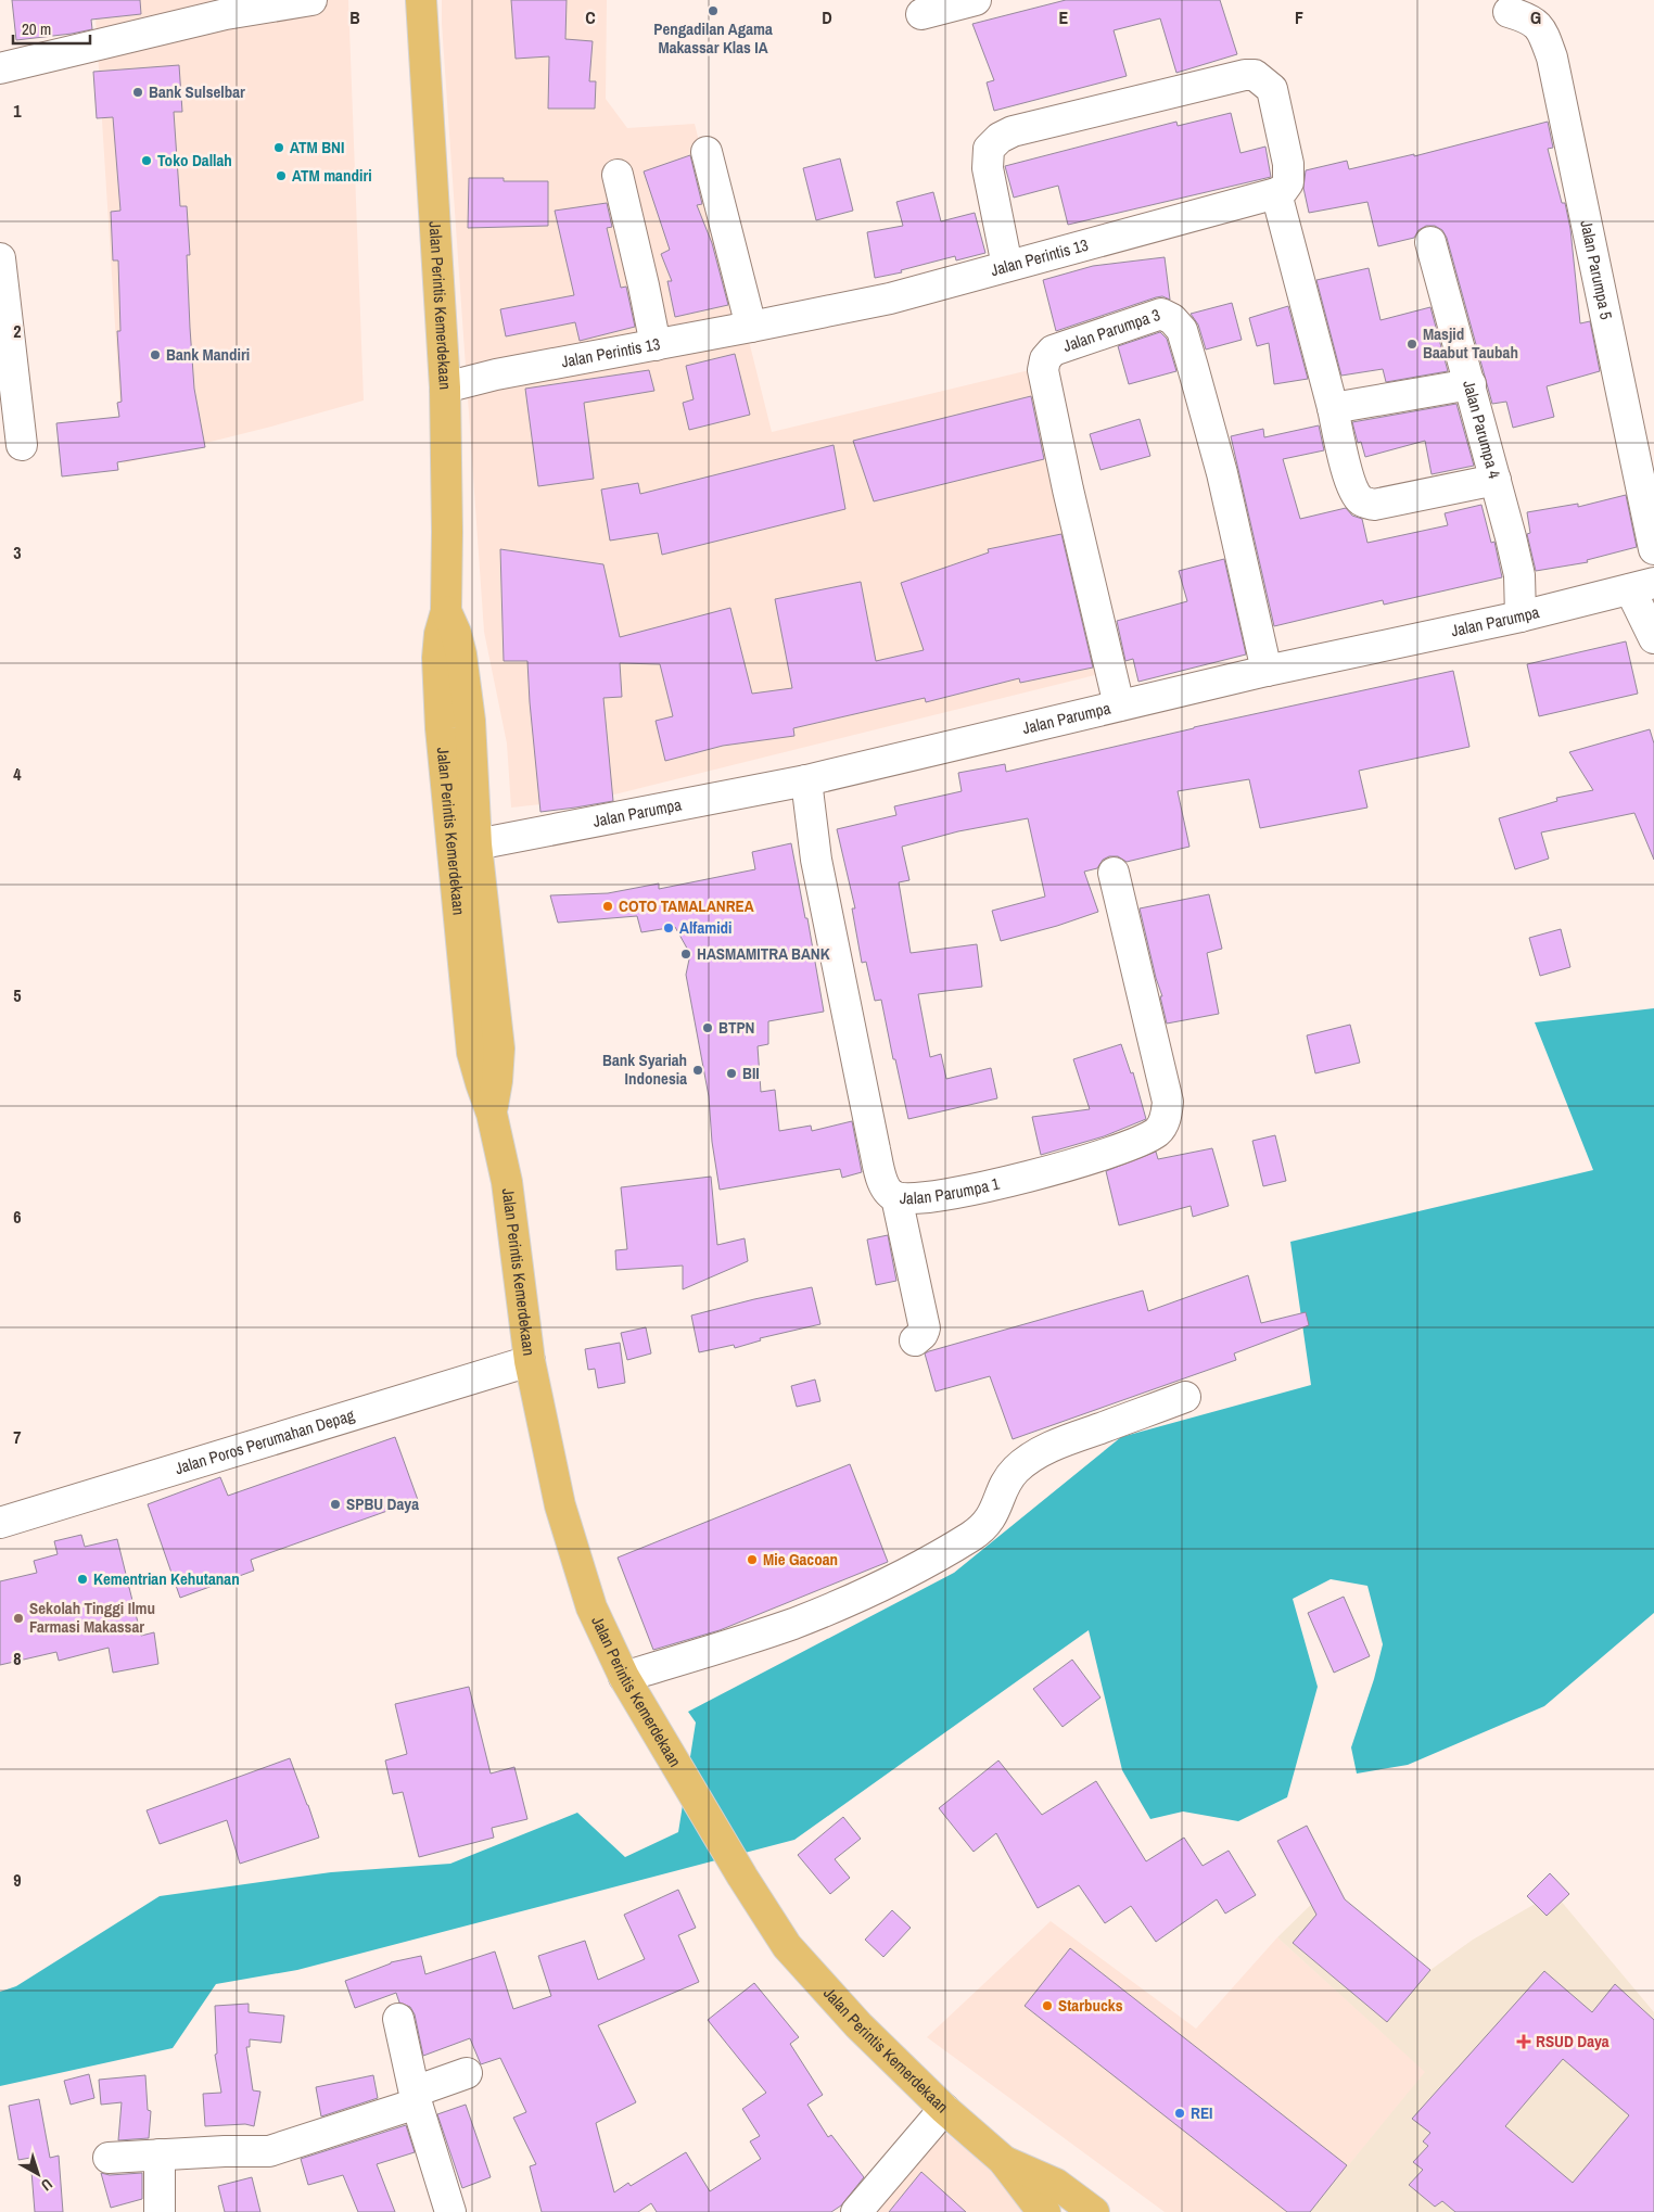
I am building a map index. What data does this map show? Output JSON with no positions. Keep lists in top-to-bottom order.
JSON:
{
  "streets": {
    "highway": ["Jalan Perintis Kemerdekaan"],
    "street": [
      "Jalan Perintis 13",
      "Jalan Parumpa 5",
      "Jalan Parumpa 3",
      "Jalan Parumpa 4",
      "Jalan Parumpa",
      "Jalan Parumpa 1",
      "Jalan Poros Perumahan Depag"
    ]
  },
  "crossings": [
    ["Jalan Perintis 13", "Jalan Perintis Kemerdekaan"],
    ["Jalan Perintis Kemerdekaan", "Jalan Parumpa"],
    ["Jalan Perintis Kemerdekaan", "Jalan Poros Perumahan Depag"],
    ["Jalan Parumpa 3", "Jalan Parumpa"],
    ["Jalan Parumpa 4", "Jalan Parumpa"],
    ["Jalan Parumpa", "Jalan Parumpa 1"]
  ],
  "places": {
    "other": [
      "Pengadilan Agama Makassar Klas IA",
      "Bank Sulselbar",
      "ATM BNI",
      "Toko Dallah",
      "ATM mandiri",
      "Masjid Baabut Taubah",
      "Bank Mandiri",
      "COTO TAMALANREA",
      "Alfamidi",
      "HASMAMITRA BANK",
      "BTPN",
      "Bank Syariah Indonesia",
      "BII",
      "SPBU Daya",
      "Mie Gacoan",
      "Kementrian Kehutanan",
      "Sekolah Tinggi Ilmu Farmasi Makassar",
      "Starbucks",
      "REI"
    ],
    "health": ["RSUD Daya"]
  },
  "scale_bar": "20 m",
  "north": "bottom right",
  "grid": {
    "columns": [
      "B",
      "C",
      "D",
      "E",
      "F",
      "G"
    ],
    "rows": [
      "1",
      "2",
      "3",
      "4",
      "5",
      "6",
      "7",
      "8",
      "9"
    ]
  }
}
